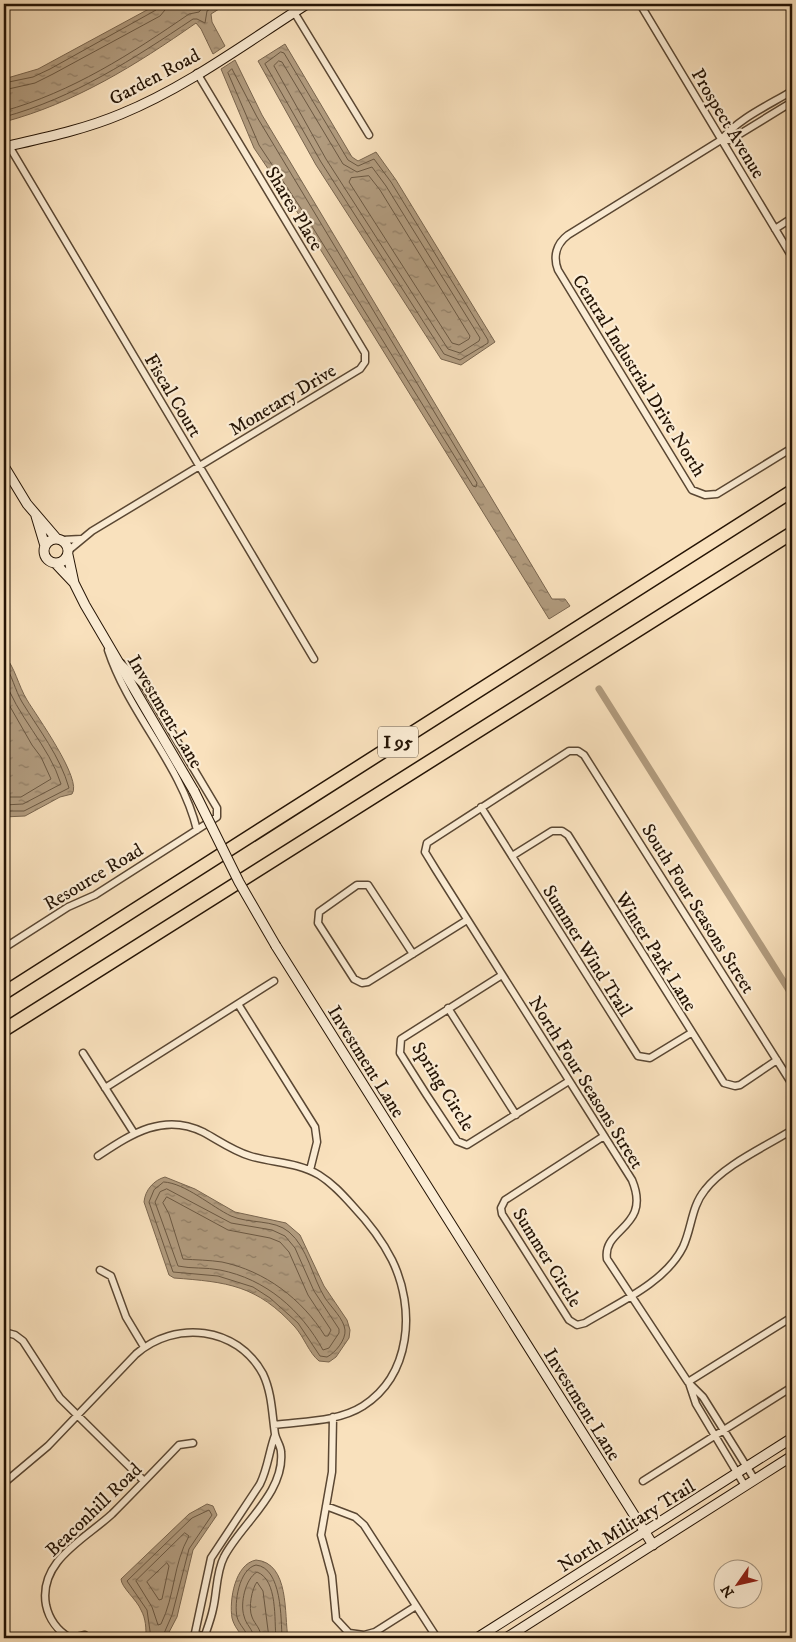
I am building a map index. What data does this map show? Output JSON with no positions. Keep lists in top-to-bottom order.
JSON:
{
  "streets": {
    "highway": ["I 95"],
    "street": [
      "Garden Road",
      "Prospect Avenue",
      "Shares Place",
      "Central Industrial Drive North",
      "Fiscal Court",
      "Monetary Drive",
      "Investment Lane",
      "Resource Road",
      "South Four Seasons Street",
      "Summer Wind Trail",
      "Winter Park Lane",
      "North Four Seasons Street",
      "Spring Circle",
      "Summer Circle",
      "Beaconhill Road",
      "North Military Trail"
    ]
  },
  "crossings": [
    ["Garden Road", "Shares Place"],
    ["Garden Road", "Fiscal Court"],
    ["Prospect Avenue", "Central Industrial Drive North"],
    ["Shares Place", "Monetary Drive"],
    ["Fiscal Court", "Monetary Drive"],
    ["Monetary Drive", "Investment Lane"],
    ["Investment Lane", "Resource Road"],
    ["Investment Lane", "North Military Trail"],
    ["South Four Seasons Street", "Summer Wind Trail"],
    ["South Four Seasons Street", "Winter Park Lane"],
    ["South Four Seasons Street", "North Four Seasons Street"],
    ["Summer Wind Trail", "Winter Park Lane"],
    ["Summer Wind Trail", "North Four Seasons Street"],
    ["North Four Seasons Street", "Spring Circle"],
    ["North Four Seasons Street", "Summer Circle"]
  ],
  "north": "bottom left"
}
